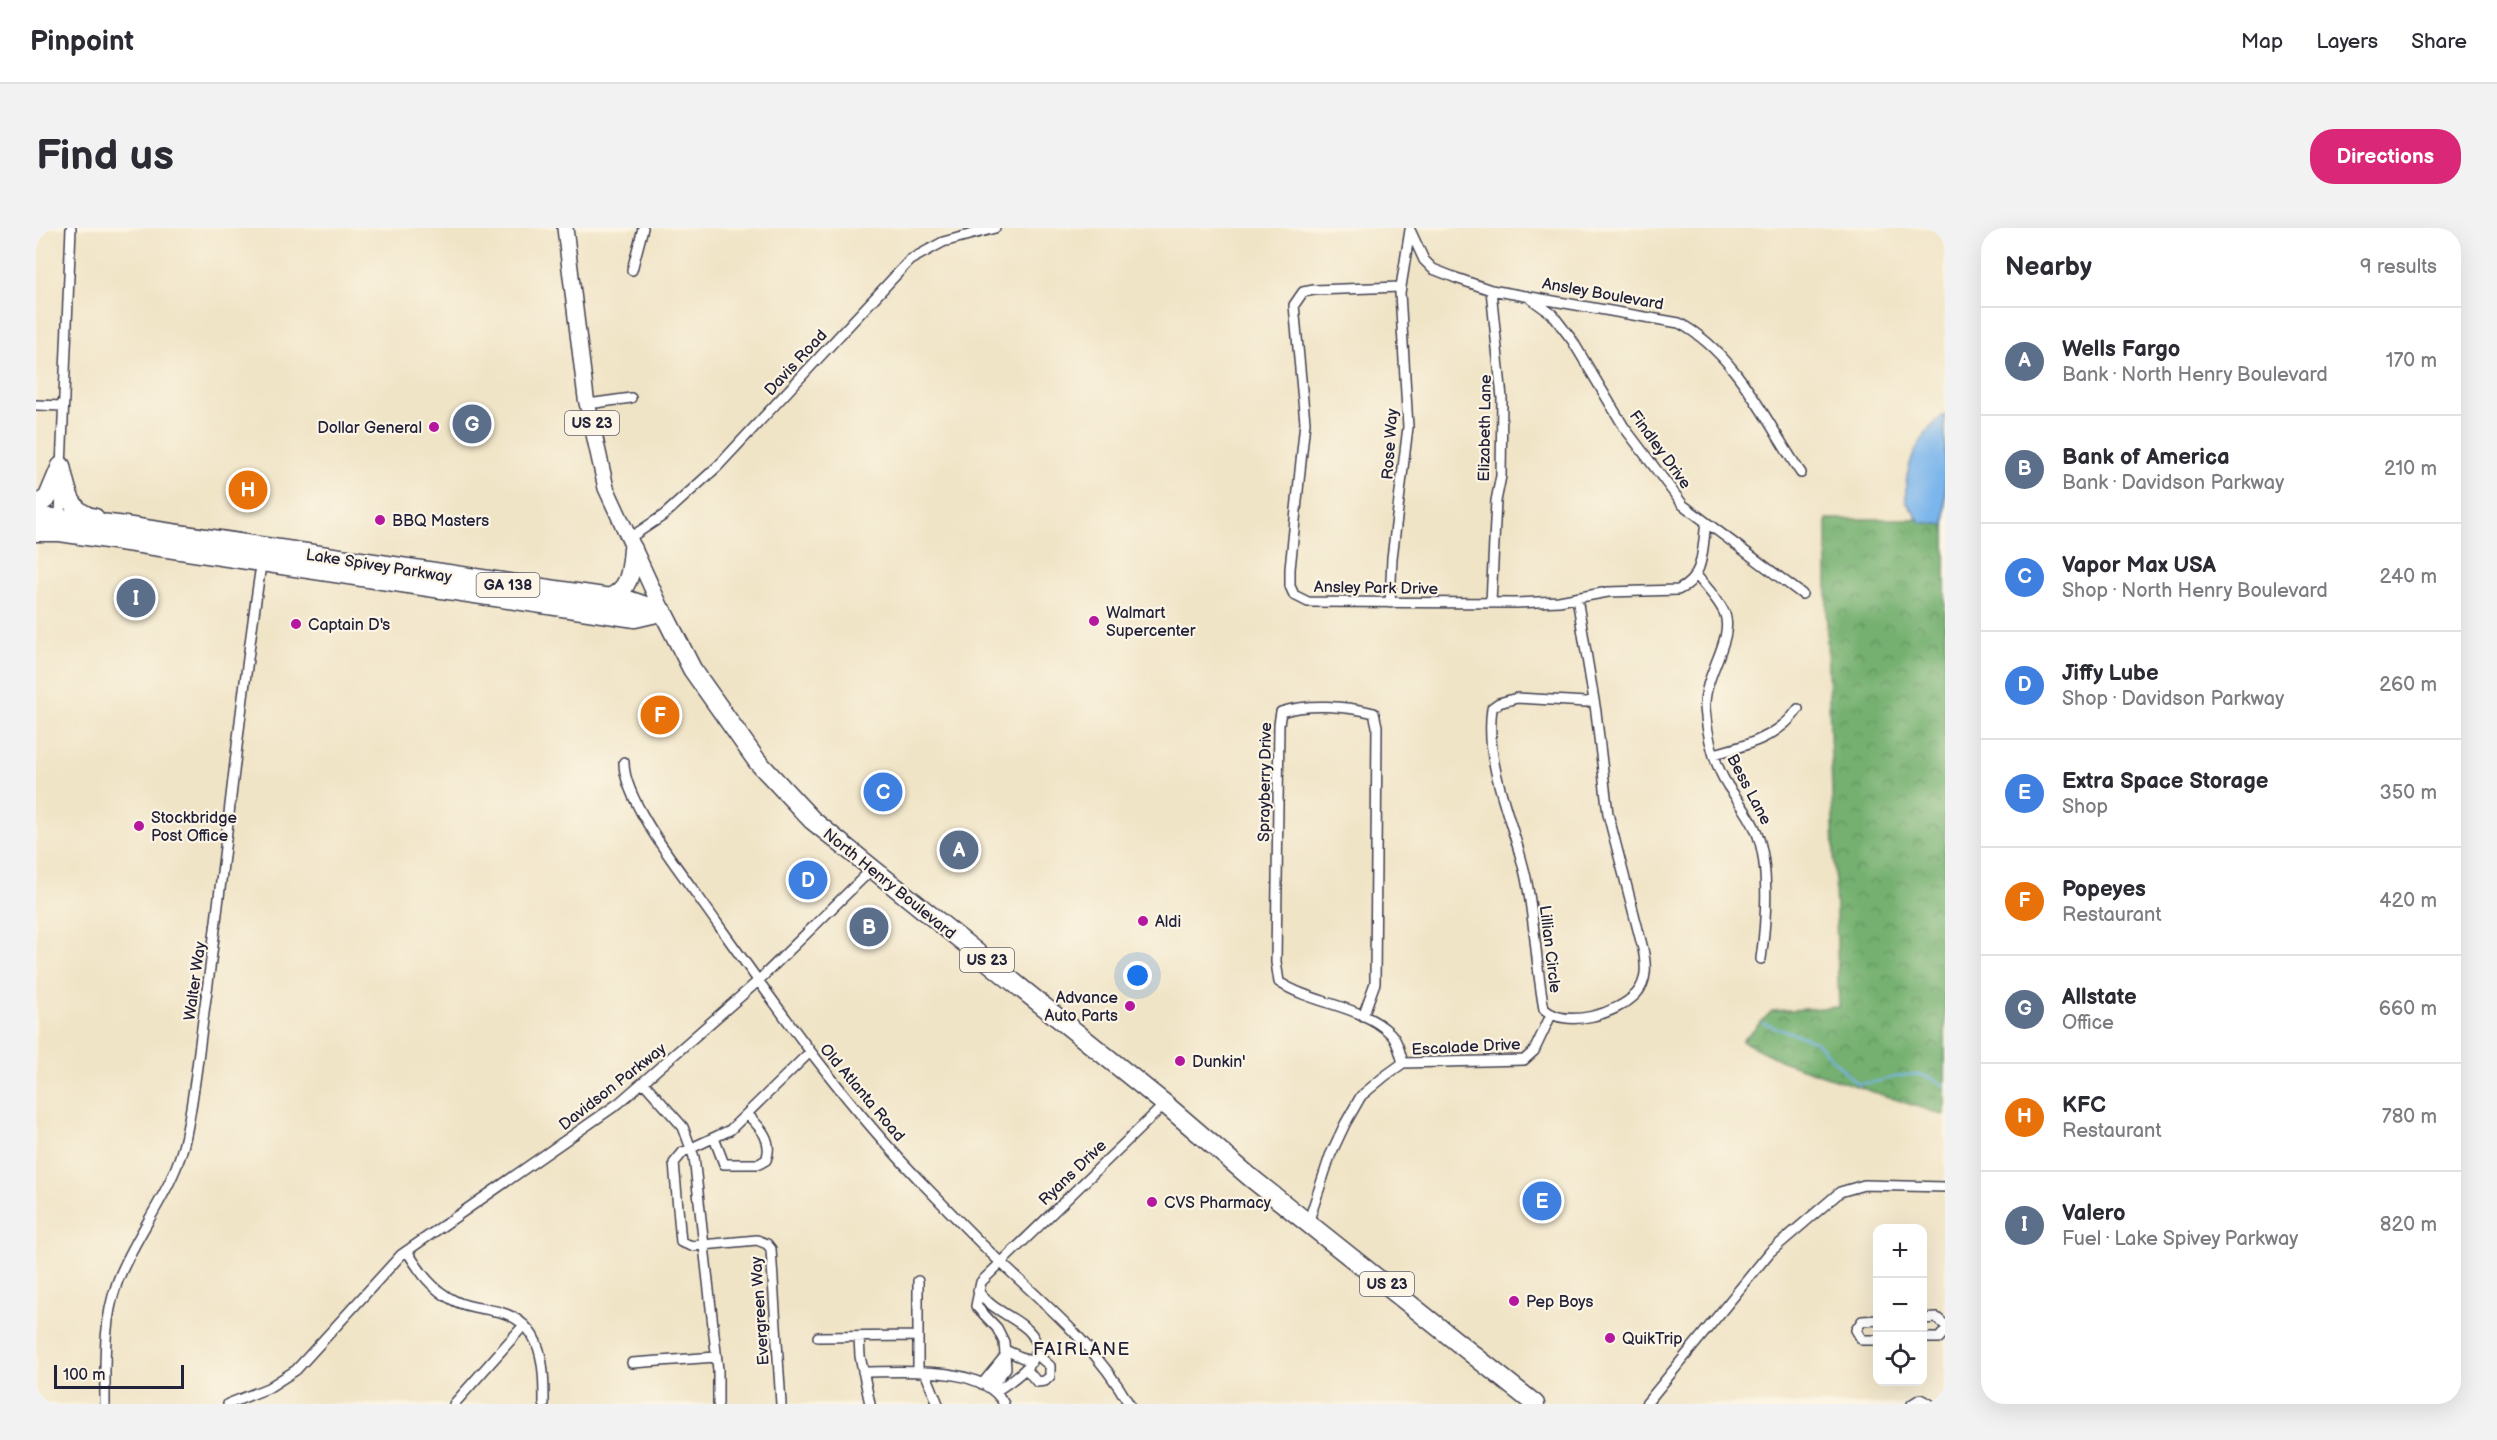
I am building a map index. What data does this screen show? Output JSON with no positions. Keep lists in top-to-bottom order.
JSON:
{
  "streets": {
    "highway": [
      "US 23",
      "Lake Spivey Parkway",
      "GA 138",
      "North Henry Boulevard"
    ],
    "street": [
      "Ansley Boulevard",
      "Davis Road",
      "Elizabeth Lane",
      "Rose Way",
      "Findley Drive",
      "Ansley Park Drive",
      "Sprayberry Drive",
      "Bess Lane",
      "Lillian Circle",
      "Walter Way",
      "Escalade Drive",
      "Davidson Parkway",
      "Old Atlanta Road",
      "Ryans Drive",
      "Evergreen Way"
    ]
  },
  "crossings": [
    ["Ansley Boulevard", "Elizabeth Lane"],
    ["Ansley Boulevard", "Rose Way"],
    ["Ansley Boulevard", "Findley Drive"],
    ["Ansley Boulevard", "Ansley Park Drive"],
    ["Davis Road", "North Henry Boulevard"],
    ["Elizabeth Lane", "Ansley Park Drive"],
    ["Rose Way", "Ansley Park Drive"],
    ["Lake Spivey Parkway", "North Henry Boulevard"],
    ["Lake Spivey Parkway", "Walter Way"],
    ["Ansley Park Drive", "Bess Lane"],
    ["Ansley Park Drive", "Lillian Circle"],
    ["Sprayberry Drive", "Escalade Drive"],
    ["North Henry Boulevard", "Escalade Drive"],
    ["North Henry Boulevard", "Davidson Parkway"],
    ["North Henry Boulevard", "Ryans Drive"],
    ["Lillian Circle", "Escalade Drive"],
    ["Davidson Parkway", "Old Atlanta Road"],
    ["Old Atlanta Road", "Ryans Drive"],
    ["Old Atlanta Road", "Evergreen Way"]
  ],
  "districts": ["FAIRLANE"],
  "places": [
    "Dollar General",
    "BBQ Masters",
    "Walmart Supercenter",
    "Captain D's",
    "Stockbridge Post Office",
    "Aldi",
    "Advance Auto Parts",
    "Dunkin'",
    "CVS Pharmacy",
    "Pep Boys",
    "QuikTrip"
  ],
  "scale_bar": "100 m",
  "page": {
    "header": "Pinpoint",
    "nav": ["Map", "Layers", "Share"],
    "buttons": "Directions",
    "title": "Find us",
    "heading": ["Nearby", "9 results"],
    "list": [
      {
        "mark": "A",
        "name": "Wells Fargo",
        "note": "Bank · North Henry Boulevard",
        "value": "170 m"
      },
      {
        "mark": "B",
        "name": "Bank of America",
        "note": "Bank · Davidson Parkway",
        "value": "210 m"
      },
      {
        "mark": "C",
        "name": "Vapor Max USA",
        "note": "Shop · North Henry Boulevard",
        "value": "240 m"
      },
      {
        "mark": "D",
        "name": "Jiffy Lube",
        "note": "Shop · Davidson Parkway",
        "value": "260 m"
      },
      {
        "mark": "E",
        "name": "Extra Space Storage",
        "note": "Shop",
        "value": "350 m"
      },
      {
        "mark": "F",
        "name": "Popeyes",
        "note": "Restaurant",
        "value": "420 m"
      },
      {
        "mark": "G",
        "name": "Allstate",
        "note": "Office",
        "value": "660 m"
      },
      {
        "mark": "H",
        "name": "KFC",
        "note": "Restaurant",
        "value": "780 m"
      },
      {
        "mark": "I",
        "name": "Valero",
        "note": "Fuel · Lake Spivey Parkway",
        "value": "820 m"
      }
    ],
    "pins": [
      "G",
      "H",
      "I",
      "F",
      "C",
      "A",
      "D",
      "B",
      "E"
    ],
    "map_buttons": ["+", "−"],
    "scale": "100 m"
  }
}
